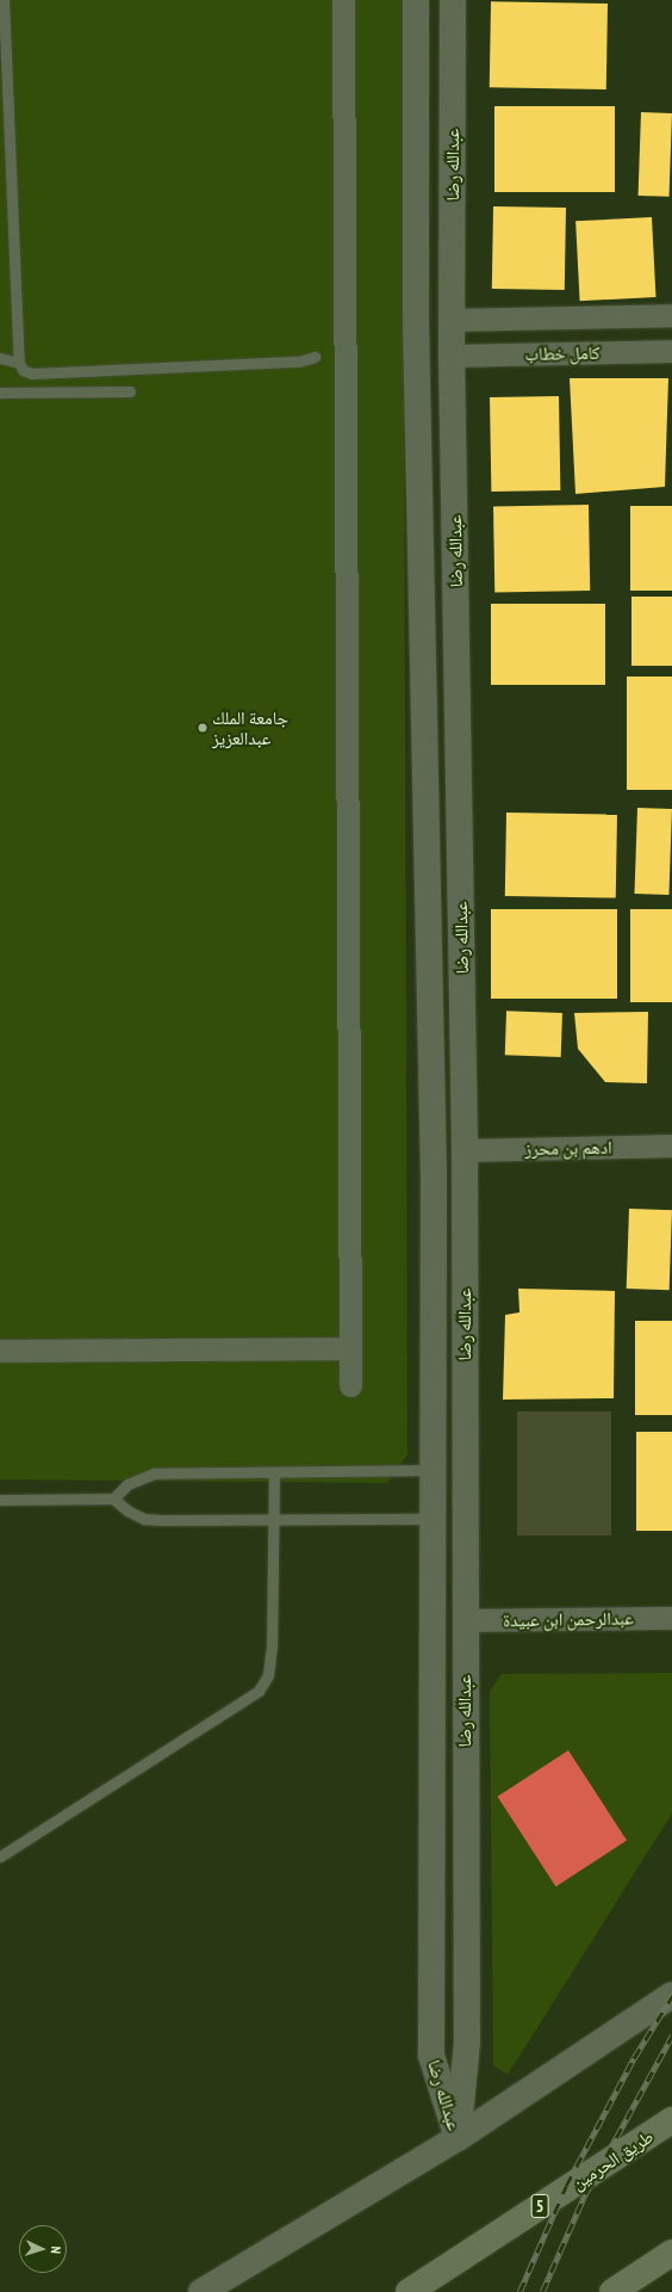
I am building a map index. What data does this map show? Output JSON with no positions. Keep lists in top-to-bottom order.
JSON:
{
  "streets": {
    "highway": ["طريق الحرمين", "5"],
    "street": [
      "عبدالله رضا",
      "كامل خطاب",
      "ادهم بن محرز",
      "عبدالرحمن ابن عبيدة"
    ]
  },
  "crossings": [
    ["عبدالله رضا", "كامل خطاب"],
    ["عبدالله رضا", "ادهم بن محرز"],
    ["عبدالله رضا", "عبدالرحمن ابن عبيدة"]
  ],
  "places": ["جامعة الملك عبدالعزيز"],
  "north": "right"
}
